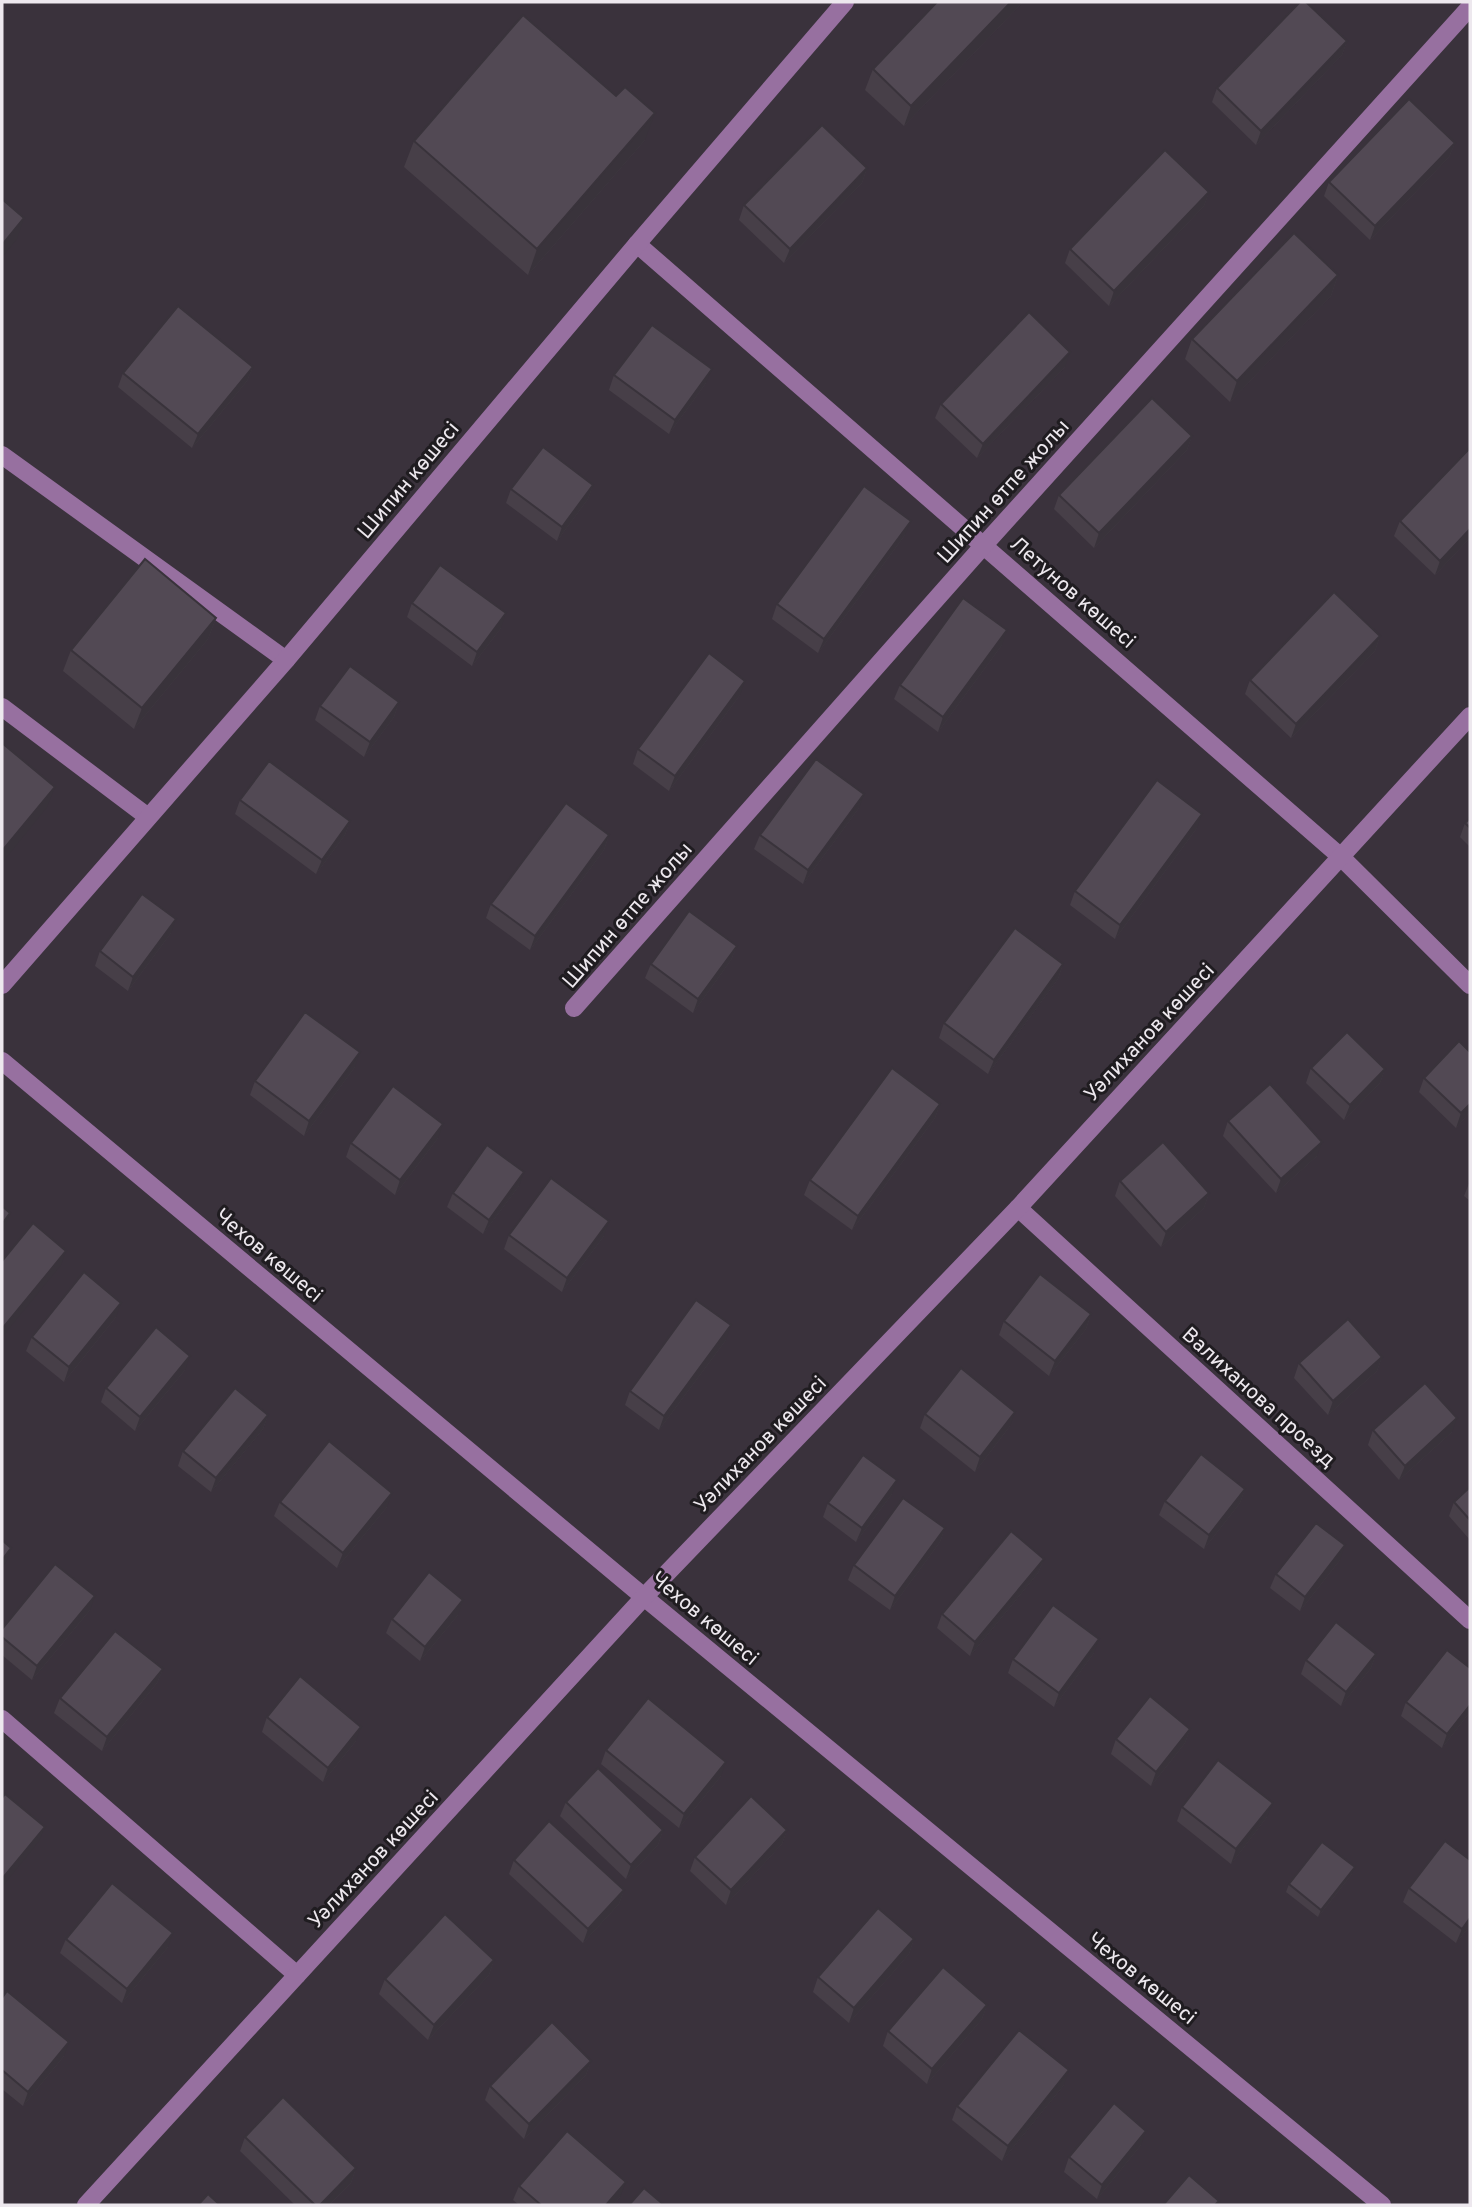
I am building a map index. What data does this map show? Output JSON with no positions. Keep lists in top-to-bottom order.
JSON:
{
  "streets": {
    "street": [
      "Шипин көшесі",
      "Шипин өтпе жолы",
      "Летунов көшесі",
      "Уәлиханов көшесі",
      "Чехов көшесі",
      "Валиханова проезд"
    ]
  },
  "crossings": [
    ["Шипин көшесі", "Летунов көшесі"],
    ["Шипин өтпе жолы", "Летунов көшесі"],
    ["Летунов көшесі", "Уәлиханов көшесі"],
    ["Уәлиханов көшесі", "Чехов көшесі"],
    ["Уәлиханов көшесі", "Валиханова проезд"]
  ]
}
